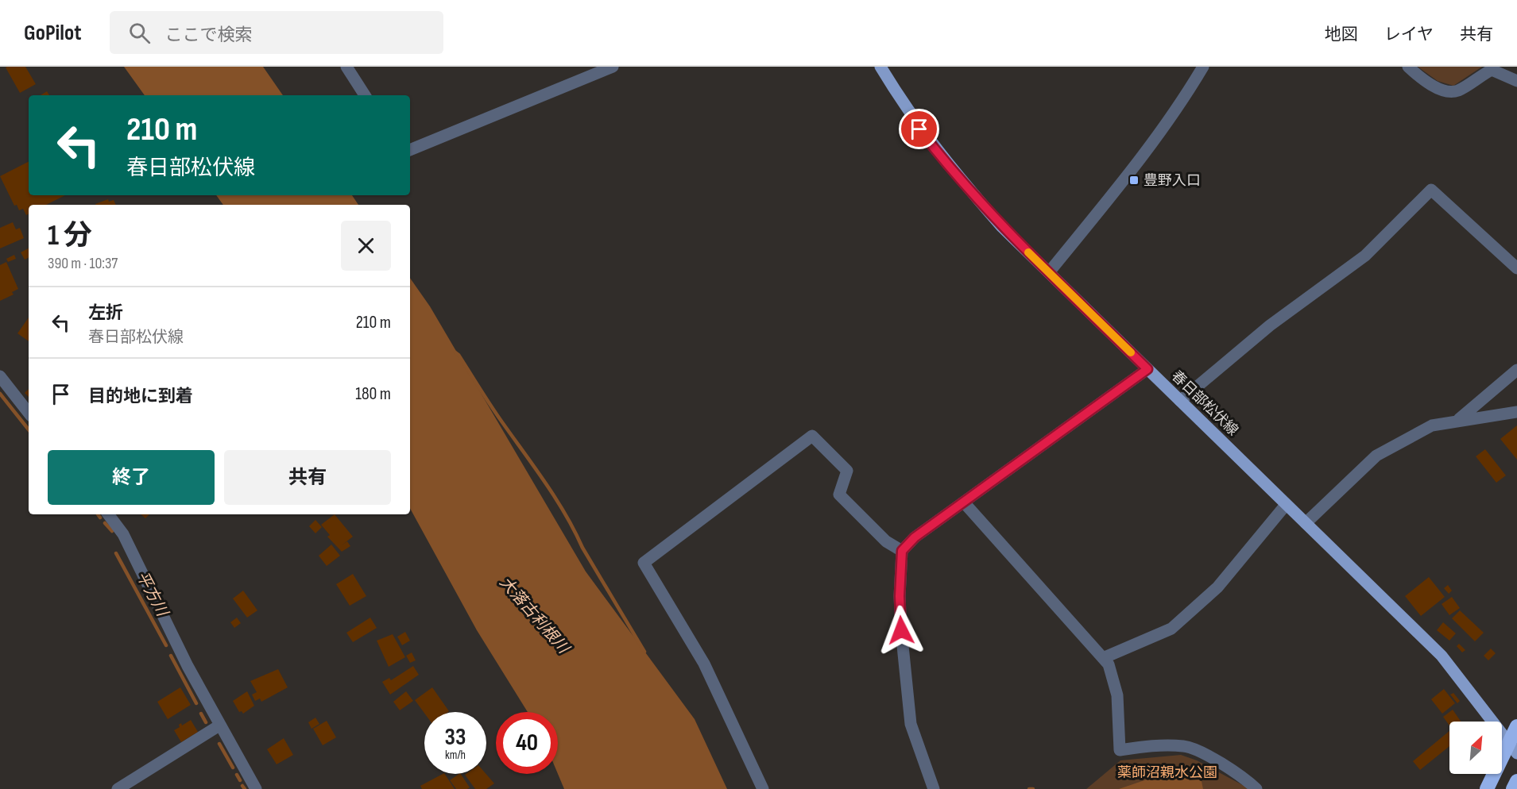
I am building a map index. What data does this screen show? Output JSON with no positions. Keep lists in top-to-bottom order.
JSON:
{
  "streets": {
    "main road": ["春日部松伏線"]
  },
  "water": ["平方川", "大落古利根川"],
  "parks": ["薬師沼親水公園"],
  "places": {
    "transit": ["豊野入口"]
  },
  "north": "top right",
  "page": {
    "header": "GoPilot",
    "search": "ここで検索",
    "nav": ["地図", "レイヤ", "共有"],
    "turn": ["210 m", "春日部松伏線"],
    "heading": ["1 分", "390 m · 10:37"],
    "list": [
      {
        "name": "左折",
        "note": "春日部松伏線",
        "value": "210 m"
      },
      {
        "name": "目的地に到着",
        "value": "180 m"
      }
    ],
    "buttons": ["終了", "共有"],
    "speed": "33 km/h",
    "limit": "40"
  }
}
